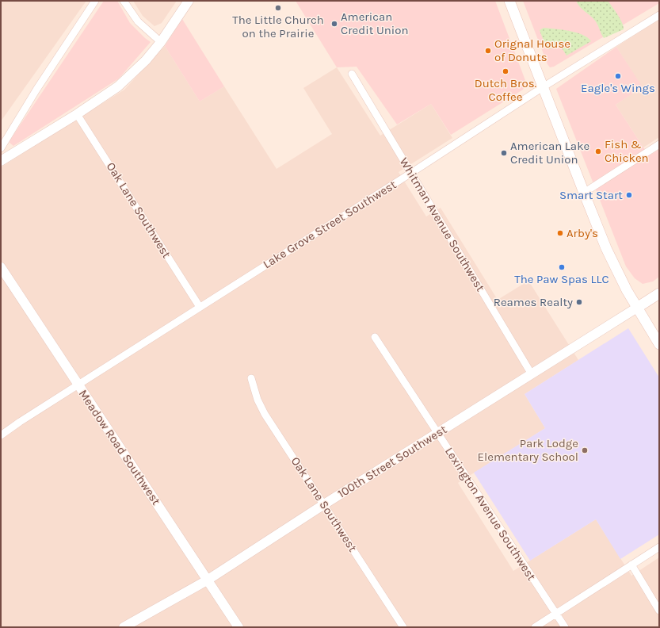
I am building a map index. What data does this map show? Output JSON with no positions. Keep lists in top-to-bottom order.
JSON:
{
  "streets": {
    "main road": ["100th Street Southwest"],
    "street": [
      "Oak Lane Southwest",
      "Lake Grove Street Southwest",
      "Whitman Avenue Southwest",
      "Meadow Road Southwest",
      "Lexington Avenue Southwest"
    ]
  },
  "crossings": [
    ["Oak Lane Southwest", "Lake Grove Street Southwest"],
    ["Oak Lane Southwest", "100th Street Southwest"],
    ["Lake Grove Street Southwest", "Whitman Avenue Southwest"],
    ["Lake Grove Street Southwest", "Meadow Road Southwest"],
    ["Whitman Avenue Southwest", "100th Street Southwest"],
    ["Meadow Road Southwest", "100th Street Southwest"],
    ["100th Street Southwest", "Lexington Avenue Southwest"]
  ],
  "places": [
    "The Little Church on the Prairie",
    "American Credit Union",
    "Orignal House of Donuts",
    "Dutch Bros. Coffee",
    "Eagle's Wings",
    "Fish & Chicken",
    "American Lake Credit Union",
    "Smart Start",
    "Arby's",
    "The Paw Spas LLC",
    "Reames Realty",
    "Park Lodge Elementary School"
  ]
}
